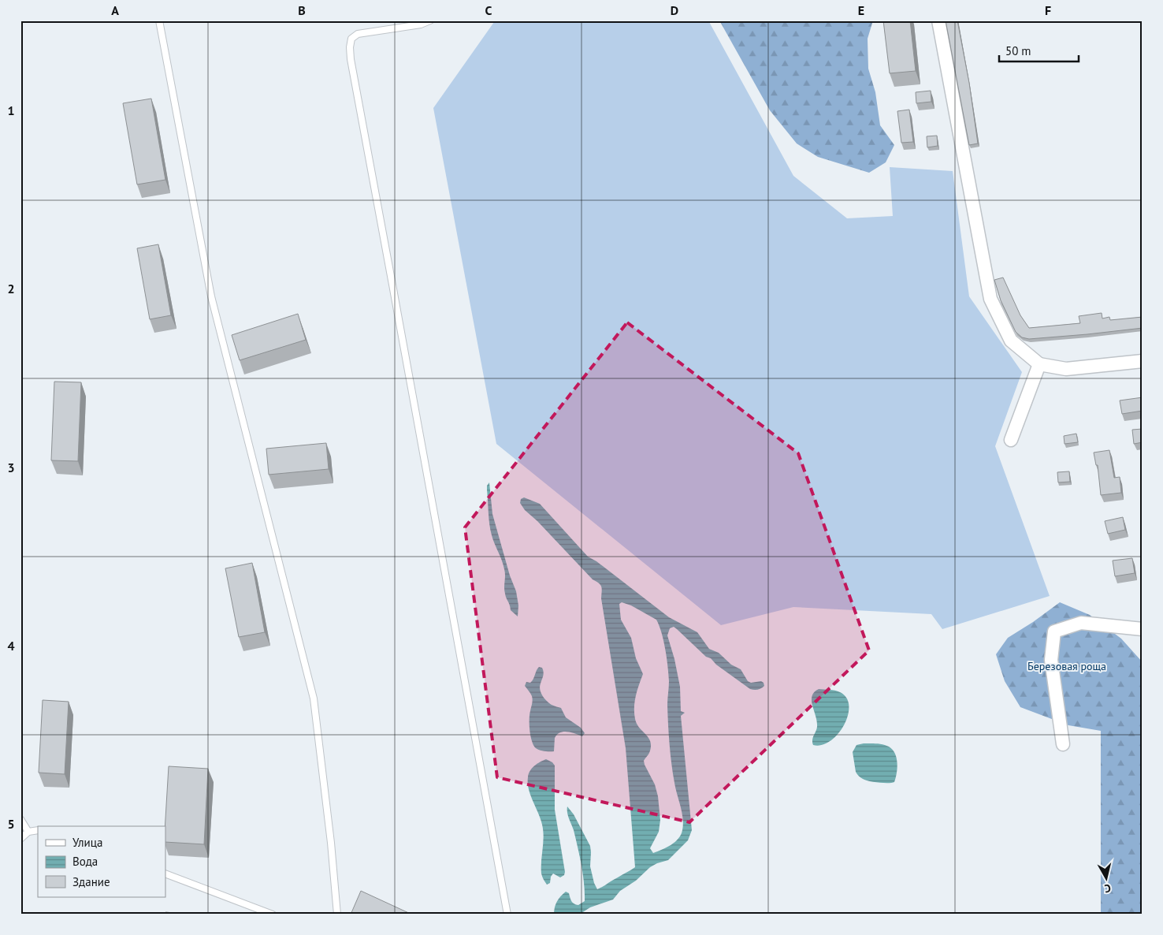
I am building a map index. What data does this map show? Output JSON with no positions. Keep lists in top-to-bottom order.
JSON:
{
  "parks": ["Березовая роща"],
  "legend": ["Улица", "Вода", "Здание"],
  "scale_bar": "50 m",
  "north": "bottom",
  "grid": {
    "columns": [
      "A",
      "B",
      "C",
      "D",
      "E",
      "F"
    ],
    "rows": [
      "1",
      "2",
      "3",
      "4",
      "5"
    ]
  }
}
